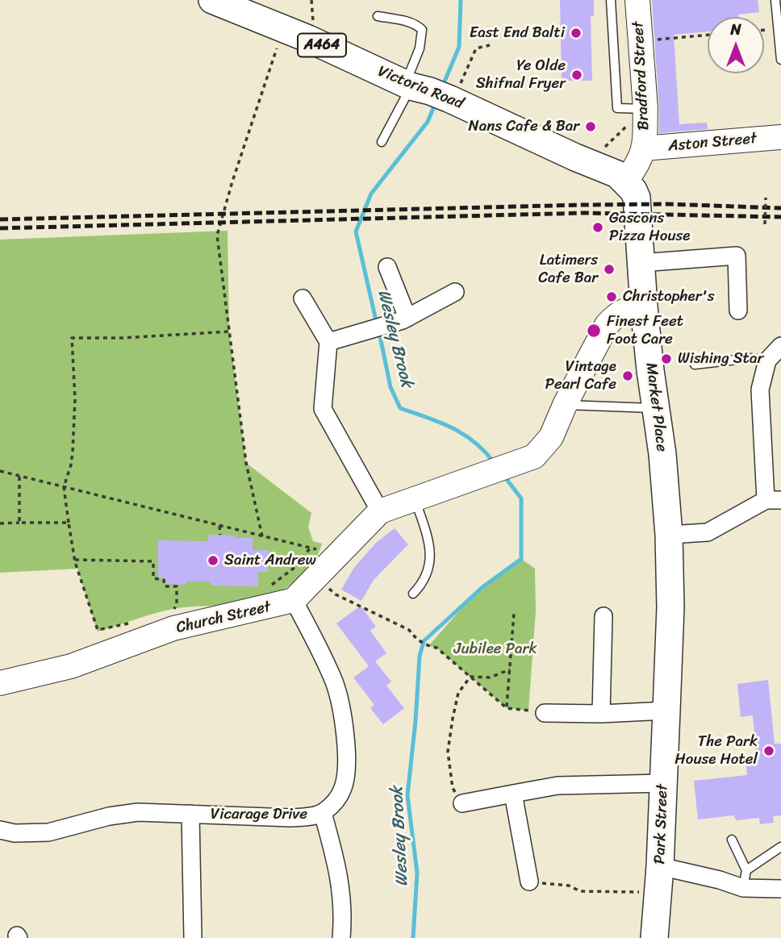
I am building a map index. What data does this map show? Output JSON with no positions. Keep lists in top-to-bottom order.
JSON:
{
  "streets": {
    "main road": [
      "A464",
      "Victoria Road",
      "Market Place",
      "Park Street"
    ],
    "street": [
      "Bradford Street",
      "Aston Street",
      "Church Street",
      "Vicarage Drive"
    ]
  },
  "crossings": [
    ["Bradford Street", "Victoria Road"],
    ["Bradford Street", "Aston Street"],
    ["Bradford Street", "Market Place"],
    ["Victoria Road", "Market Place"],
    ["Market Place", "Park Street"],
    ["Church Street", "Vicarage Drive"]
  ],
  "water": ["Wesley Brook"],
  "parks": ["Jubilee Park"],
  "places": [
    "East End Balti",
    "Ye Olde Shifnal Fryer",
    "Nans Cafe & Bar",
    "Gascons Pizza House",
    "Latimers Cafe Bar",
    "Christopher's",
    "Finest Feet Foot Care",
    "Wishing Star",
    "Vintage Pearl Cafe",
    "Saint Andrew",
    "The Park House Hotel"
  ],
  "north": "top"
}
